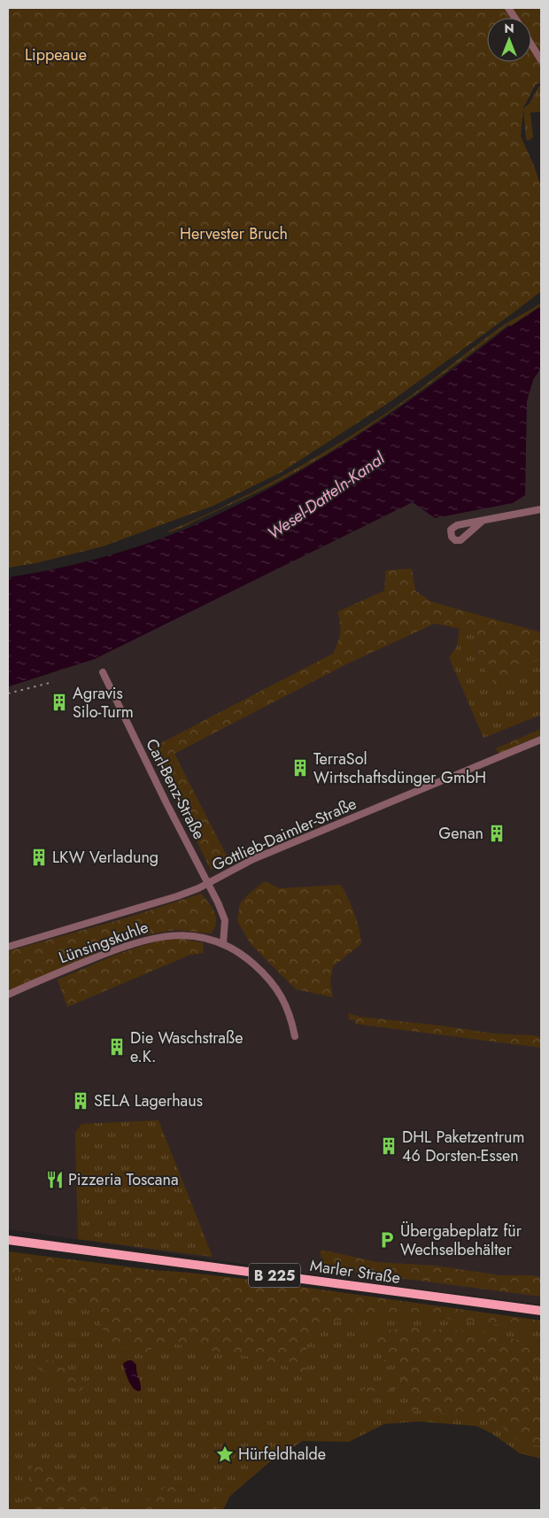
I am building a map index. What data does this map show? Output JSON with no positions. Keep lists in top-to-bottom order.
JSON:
{
  "streets": {
    "main road": ["Marler Straße", "B 225"],
    "street": ["Carl-Benz-Straße", "Gottlieb-Daimler-Straße", "Lünsingskuhle"]
  },
  "crossings": [
    ["Carl-Benz-Straße", "Gottlieb-Daimler-Straße"],
    ["Carl-Benz-Straße", "Lünsingskuhle"]
  ],
  "water": ["Wesel-Datteln-Kanal"],
  "parks": ["Lippeaue", "Hervester Bruch"],
  "places": {
    "building": [
      "Agravis Silo-Turm",
      "TerraSol Wirtschaftsdünger GmbH",
      "Genan",
      "LKW Verladung",
      "Die Waschstraße e.K.",
      "SELA Lagerhaus",
      "DHL Paketzentrum 46 Dorsten-Essen"
    ],
    "restaurant": ["Pizzeria Toscana"],
    "parking": ["Übergabeplatz für Wechselbehälter"],
    "place": ["Hürfeldhalde"]
  },
  "north": "top"
}
